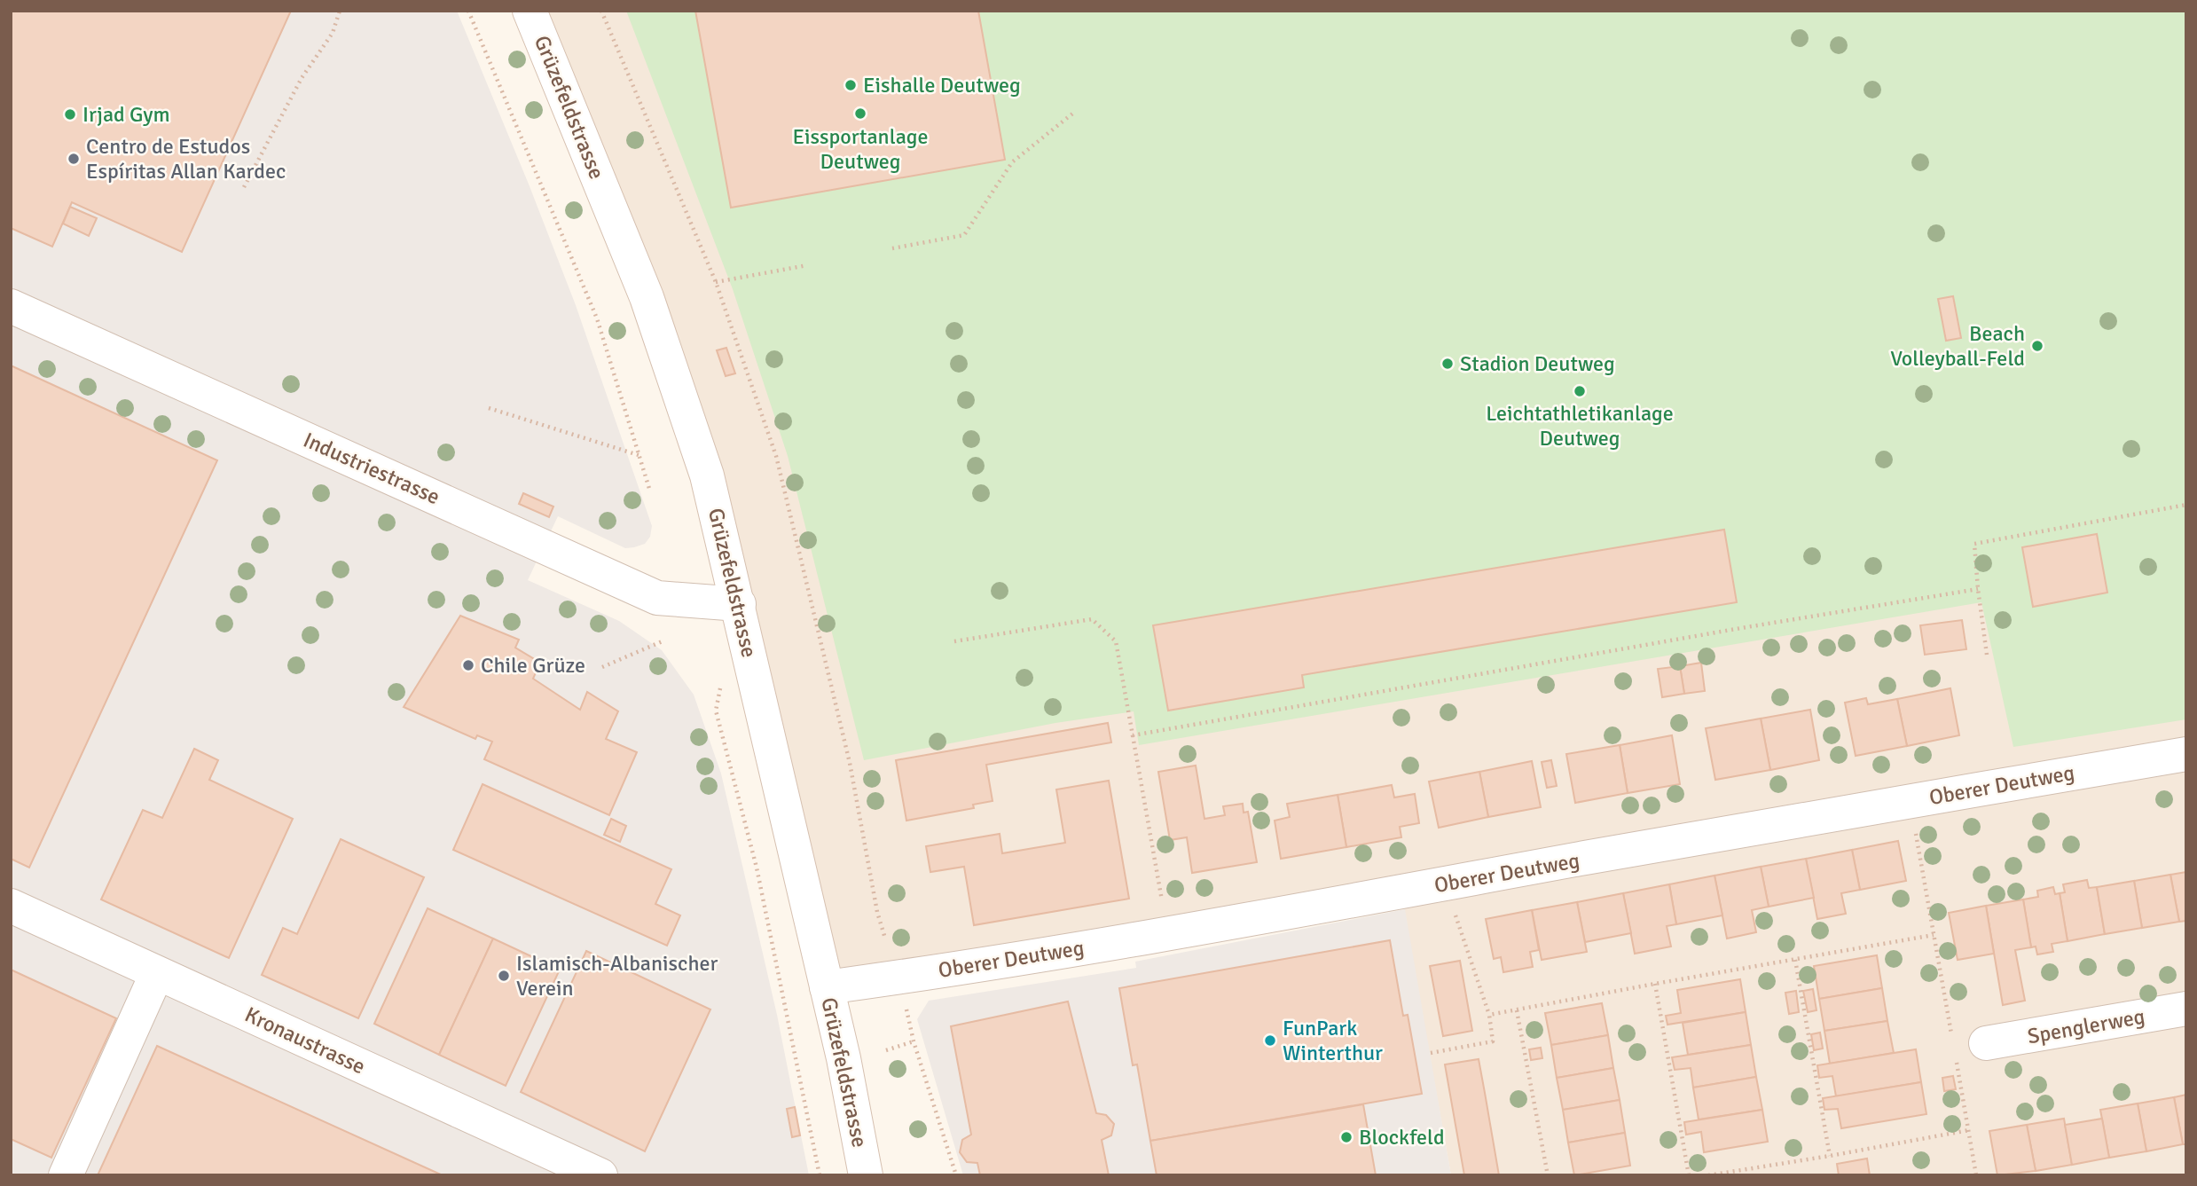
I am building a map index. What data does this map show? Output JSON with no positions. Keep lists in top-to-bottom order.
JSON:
{
  "streets": {
    "street": [
      "Grüzefeldstrasse",
      "Industriestrasse",
      "Oberer Deutweg",
      "Spenglerweg",
      "Kronaustrasse"
    ]
  },
  "crossings": [
    ["Grüzefeldstrasse", "Industriestrasse"],
    ["Grüzefeldstrasse", "Oberer Deutweg"]
  ],
  "places": [
    "Eishalle Deutweg",
    "Eissportanlage Deutweg",
    "Irjad Gym",
    "Centro de Estudos Espíritas Allan Kardec",
    "Beach Volleyball-Feld",
    "Stadion Deutweg",
    "Leichtathletikanlage Deutweg",
    "Chile Grüze",
    "Islamisch-Albanischer Verein",
    "FunPark Winterthur",
    "Blockfeld"
  ]
}
